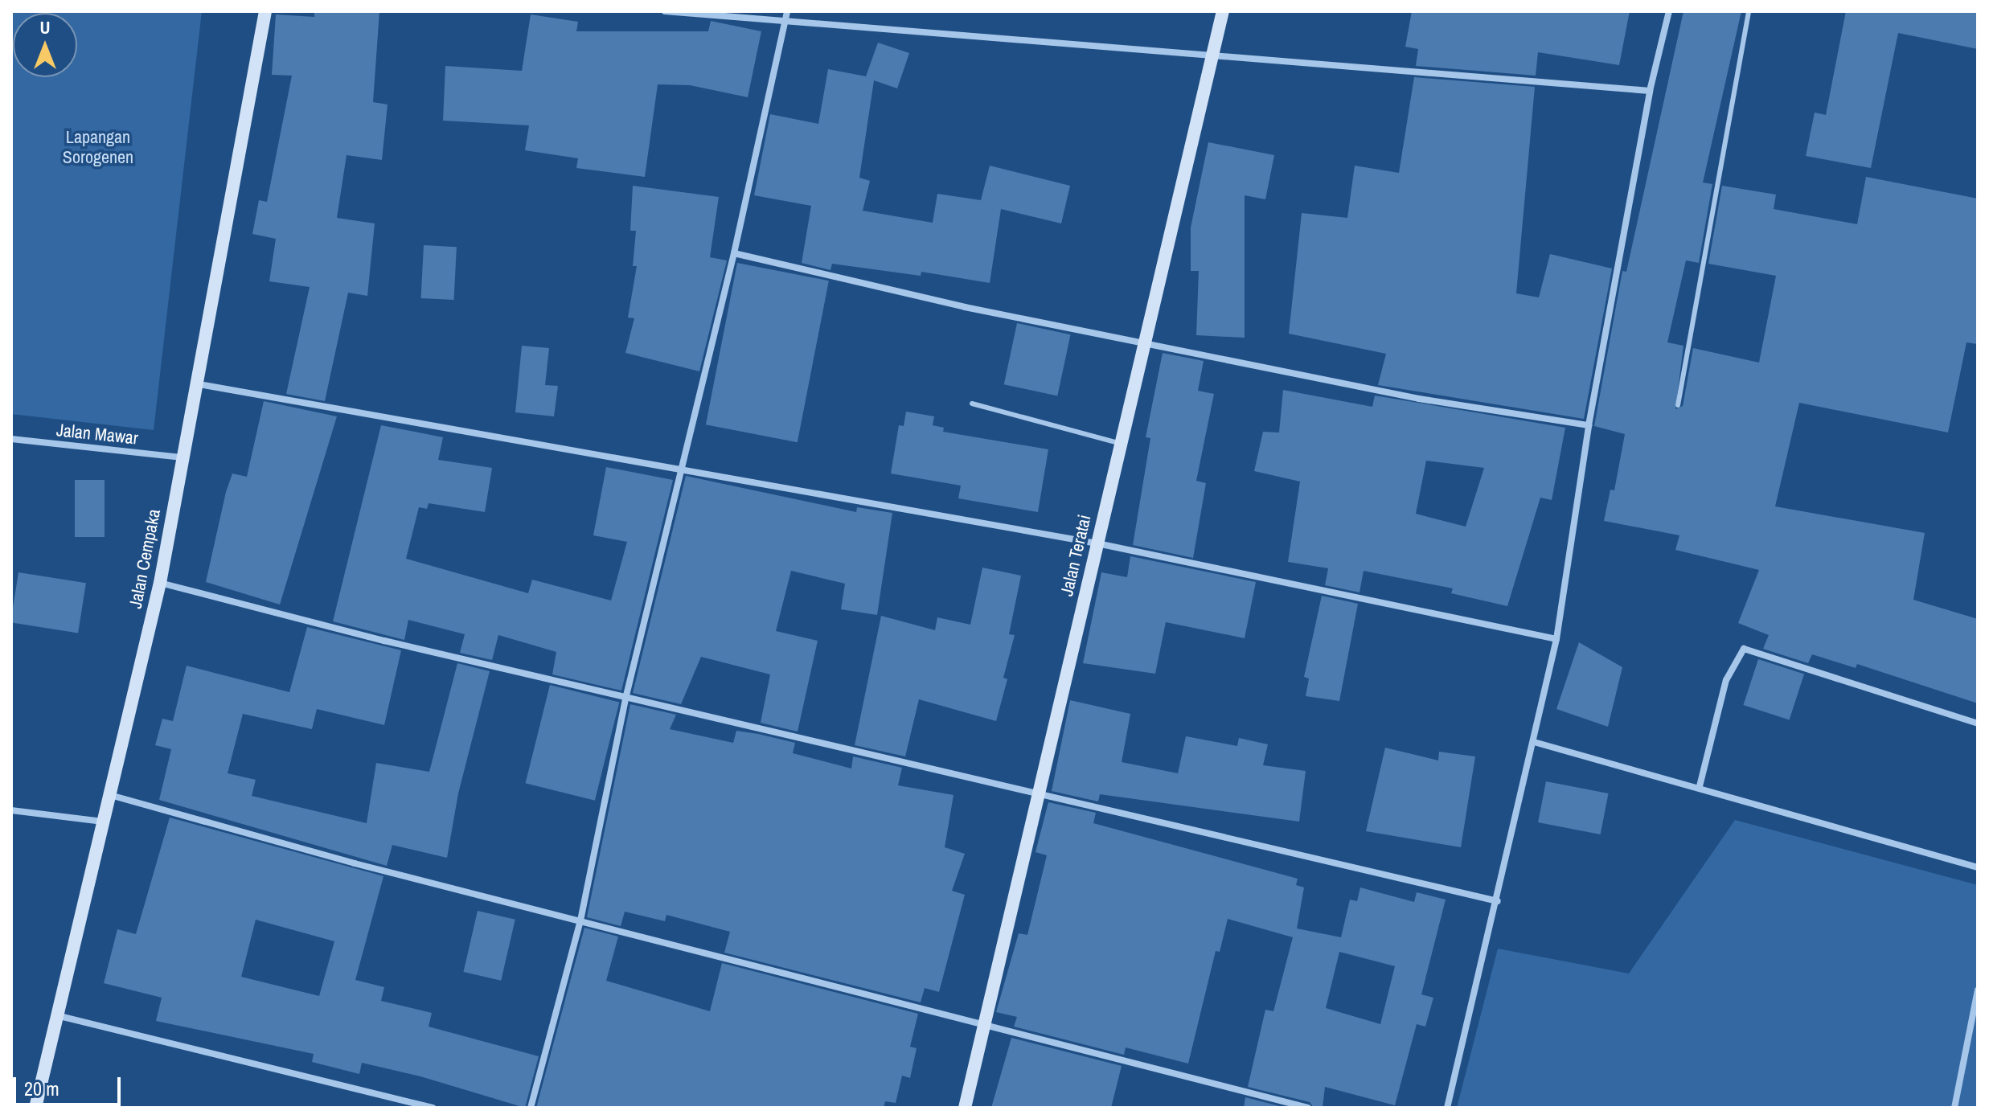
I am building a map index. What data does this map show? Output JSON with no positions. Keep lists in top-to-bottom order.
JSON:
{
  "streets": {
    "street": ["Jalan Mawar", "Jalan Teratai", "Jalan Cempaka"]
  },
  "crossings": [
    ["Jalan Mawar", "Jalan Cempaka"]
  ],
  "parks": ["Lapangan Sorogenen"],
  "scale_bar": "20 m",
  "north": "top"
}
